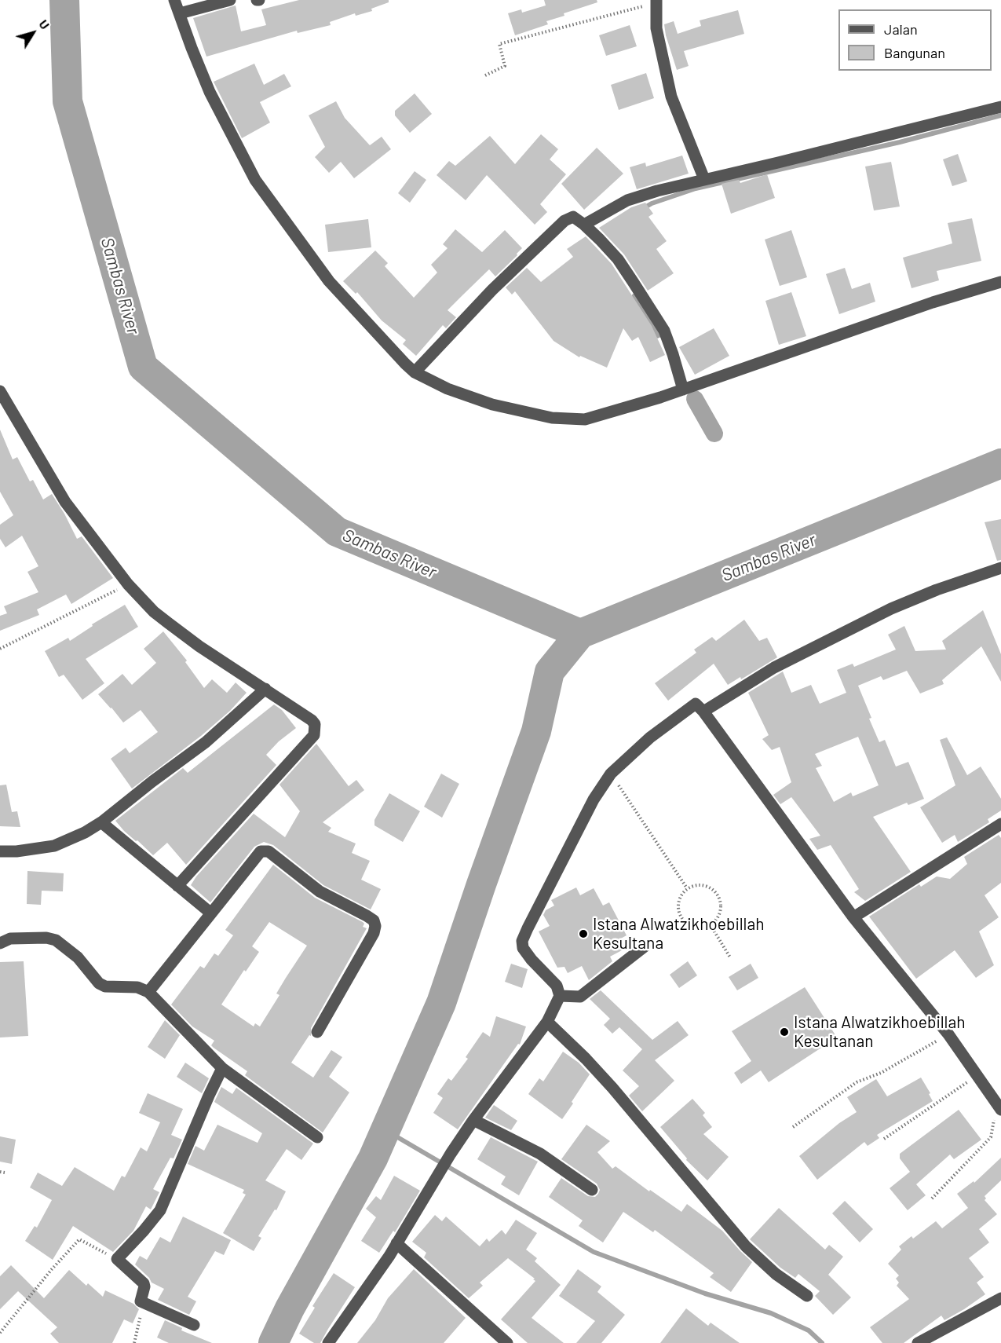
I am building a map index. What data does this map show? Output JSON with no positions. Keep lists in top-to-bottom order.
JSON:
{
  "water": ["Sambas River"],
  "places": ["Istana Alwatzikhoebillah Kesultana", "Istana Alwatzikhoebillah Kesultanan"],
  "legend": ["Jalan", "Bangunan"],
  "north": "top right"
}
